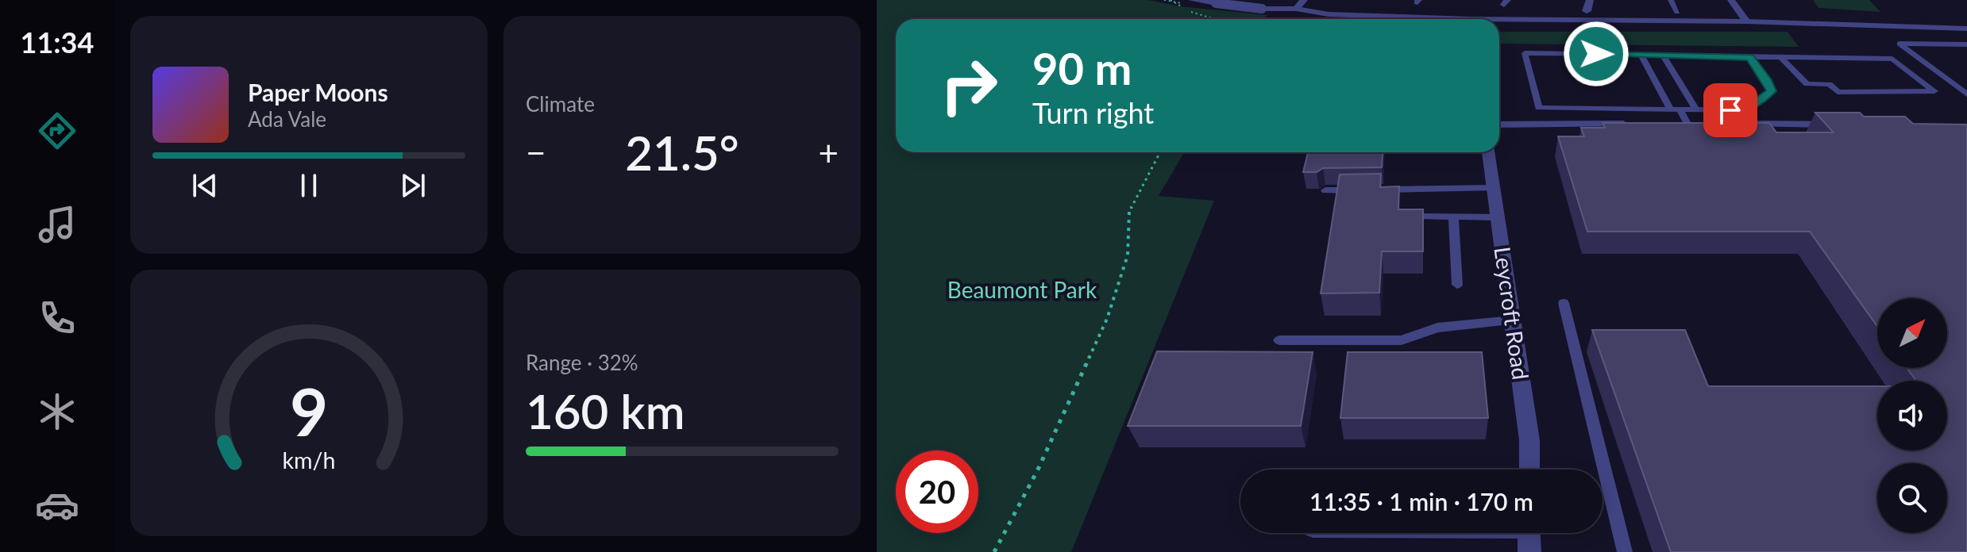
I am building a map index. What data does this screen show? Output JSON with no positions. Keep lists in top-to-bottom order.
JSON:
{
  "streets": {
    "street": ["Leycroft Road"]
  },
  "parks": ["Beaumont Park"],
  "north": "top right",
  "page": {
    "tabs": "11:34",
    "tile": [
      "Climate",
      ["Range · 32%", "160 km"]
    ],
    "turn": ["90 m", "Turn right"],
    "song": ["Paper Moons", "Ada Vale"],
    "heat": ["−", "21.5°", "+"],
    "limit": "20",
    "trip": "11:35 · 1 min · 170 m",
    "gauge": ["9", "km/h"]
  }
}
